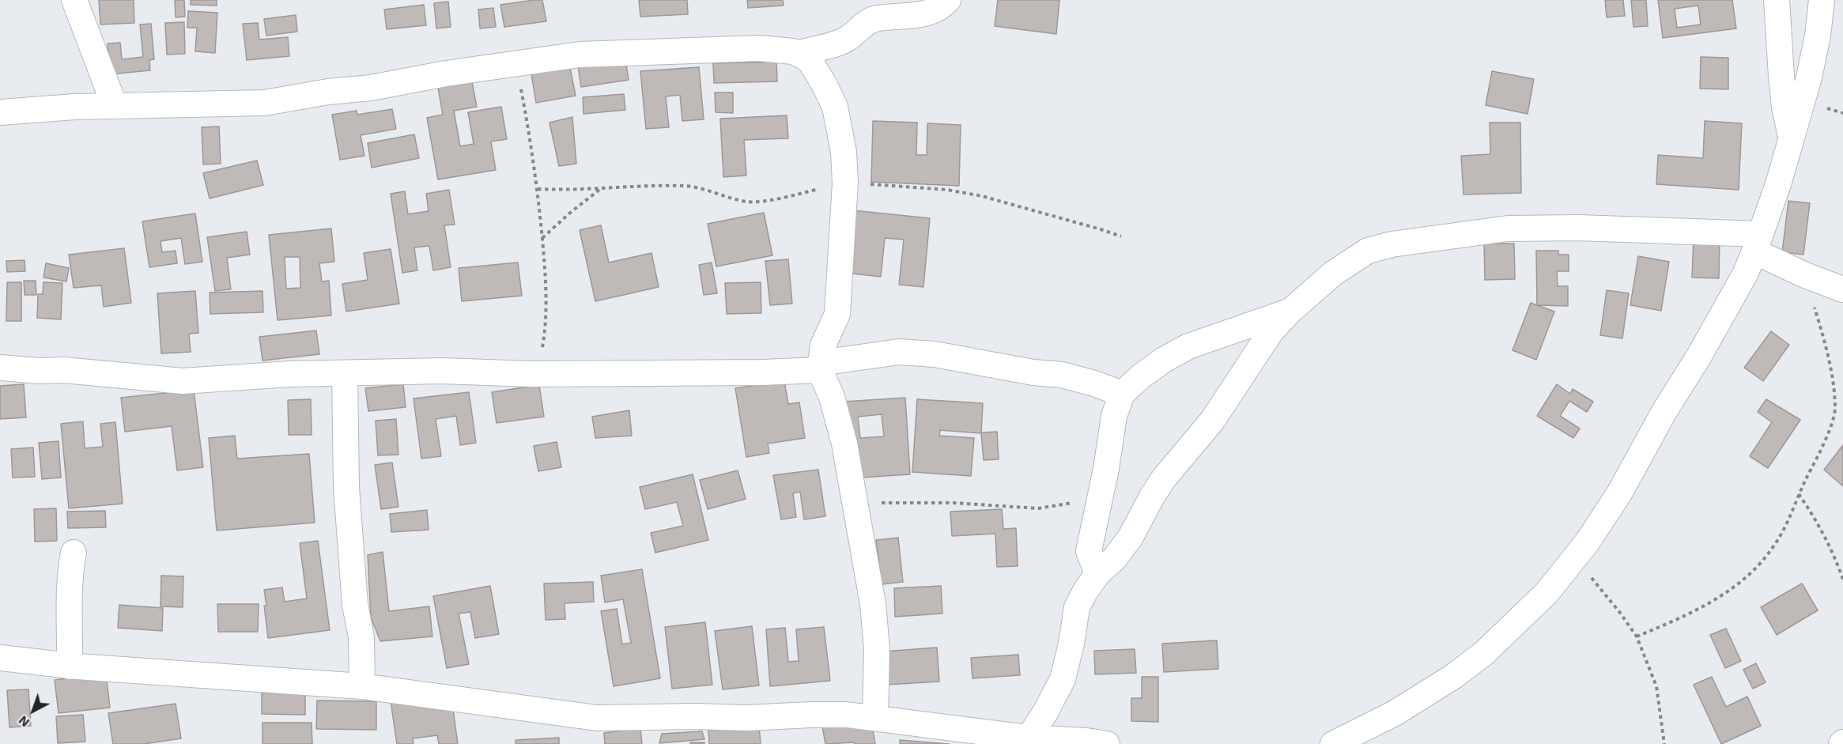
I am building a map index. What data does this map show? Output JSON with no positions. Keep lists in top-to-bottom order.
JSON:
{
  "north": "bottom left"
}
